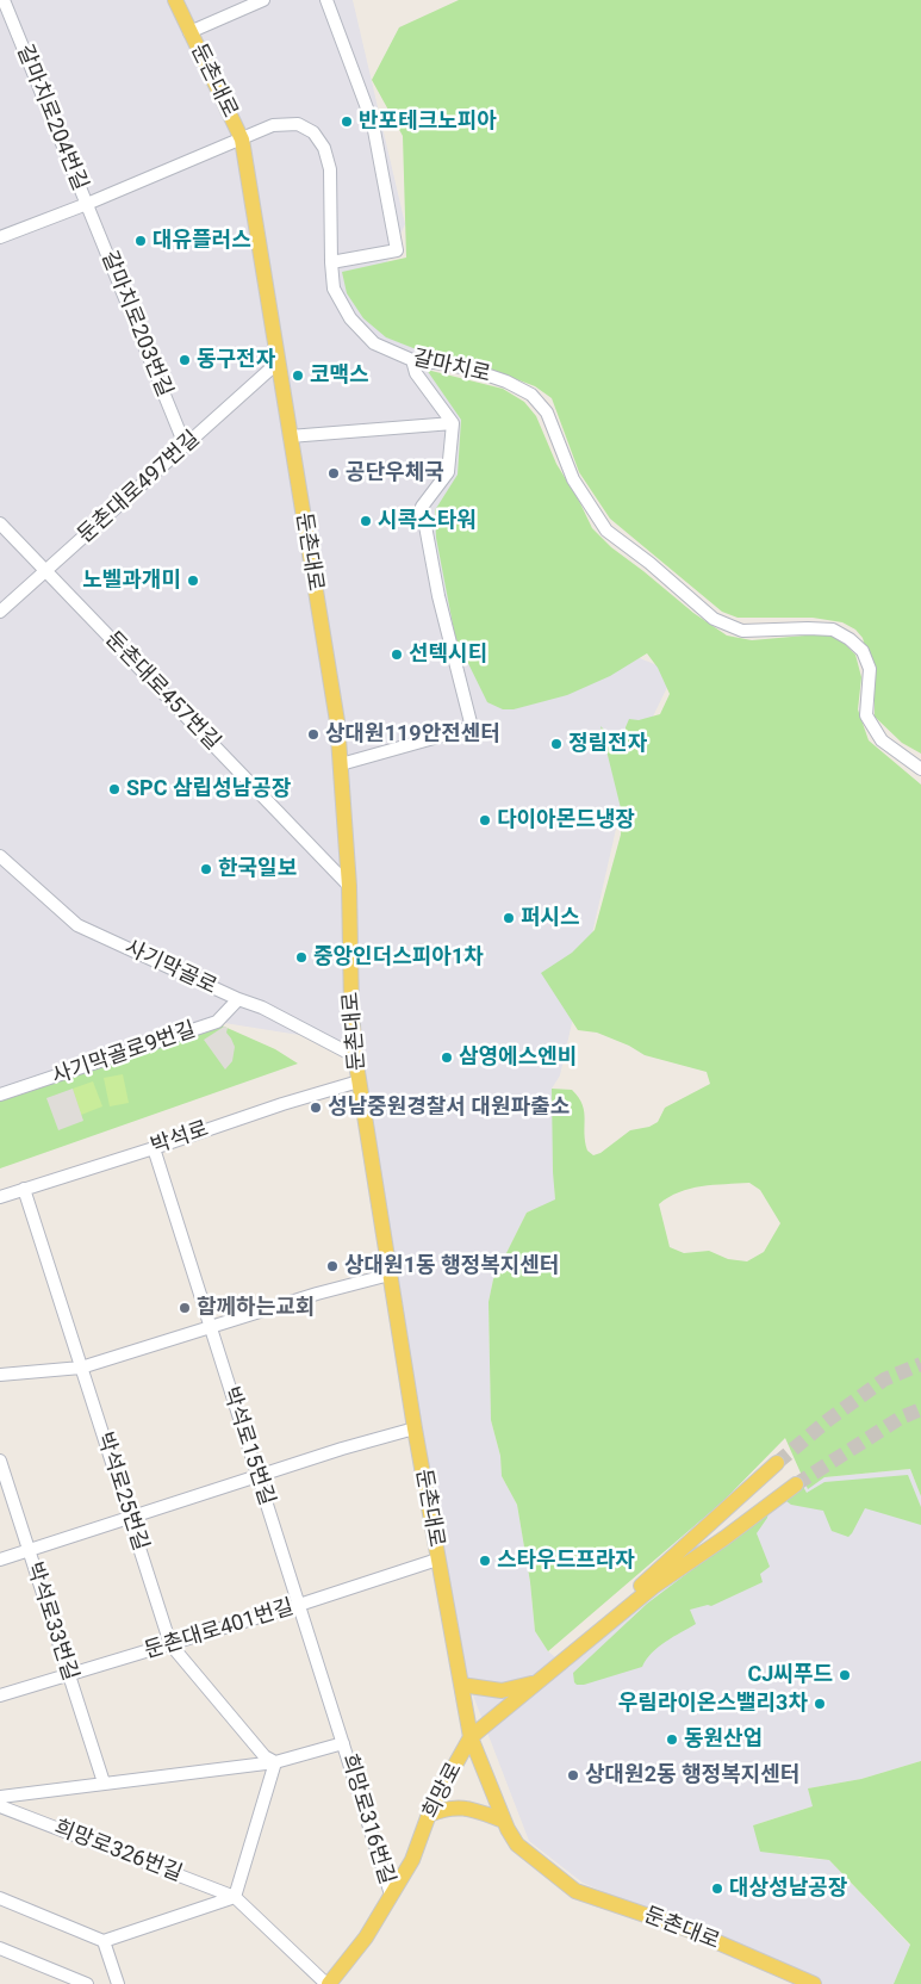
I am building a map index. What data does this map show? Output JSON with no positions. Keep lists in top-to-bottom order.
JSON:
{
  "streets": {
    "main road": ["둔촌대로", "희망로"],
    "street": [
      "갈마치로204번길",
      "갈마치로203번길",
      "갈마치로",
      "둔촌대로497번길",
      "둔촌대로457번길",
      "사기막골로",
      "사기막골로9번길",
      "박석로",
      "박석로15번길",
      "박석로25번길",
      "박석로33번길",
      "둔촌대로401번길",
      "희망로316번길",
      "희망로326번길"
    ]
  },
  "crossings": [
    ["둔촌대로", "갈마치로"],
    ["둔촌대로", "둔촌대로497번길"],
    ["둔촌대로", "둔촌대로457번길"],
    ["둔촌대로", "사기막골로"],
    ["둔촌대로", "박석로"],
    ["둔촌대로", "둔촌대로401번길"],
    ["둔촌대로", "희망로"],
    ["갈마치로204번길", "갈마치로203번길"],
    ["갈마치로204번길", "갈마치로"],
    ["갈마치로203번길", "갈마치로"],
    ["갈마치로203번길", "둔촌대로497번길"],
    ["둔촌대로497번길", "둔촌대로457번길"],
    ["사기막골로", "사기막골로9번길"],
    ["박석로", "박석로15번길"],
    ["박석로", "박석로25번길"],
    ["박석로15번길", "둔촌대로401번길"],
    ["박석로15번길", "희망로316번길"],
    ["박석로25번길", "둔촌대로401번길"],
    ["박석로33번길", "둔촌대로401번길"],
    ["희망로", "희망로316번길"],
    ["희망로", "희망로326번길"]
  ],
  "places": [
    "반포테크노피아",
    "대유플러스",
    "동구전자",
    "코맥스",
    "공단우체국",
    "시콕스타워",
    "노벨과개미",
    "선텍시티",
    "상대원119안전센터",
    "정림전자",
    "SPC 삼립성남공장",
    "다이아몬드냉장",
    "한국일보",
    "퍼시스",
    "중앙인더스피아1차",
    "삼영에스엔비",
    "성남중원경찰서 대원파출소",
    "상대원1동 행정복지센터",
    "함께하는교회",
    "스타우드프라자",
    "CJ씨푸드",
    "우림라이온스밸리3차",
    "동원산업",
    "상대원2동 행정복지센터",
    "대상성남공장"
  ]
}
